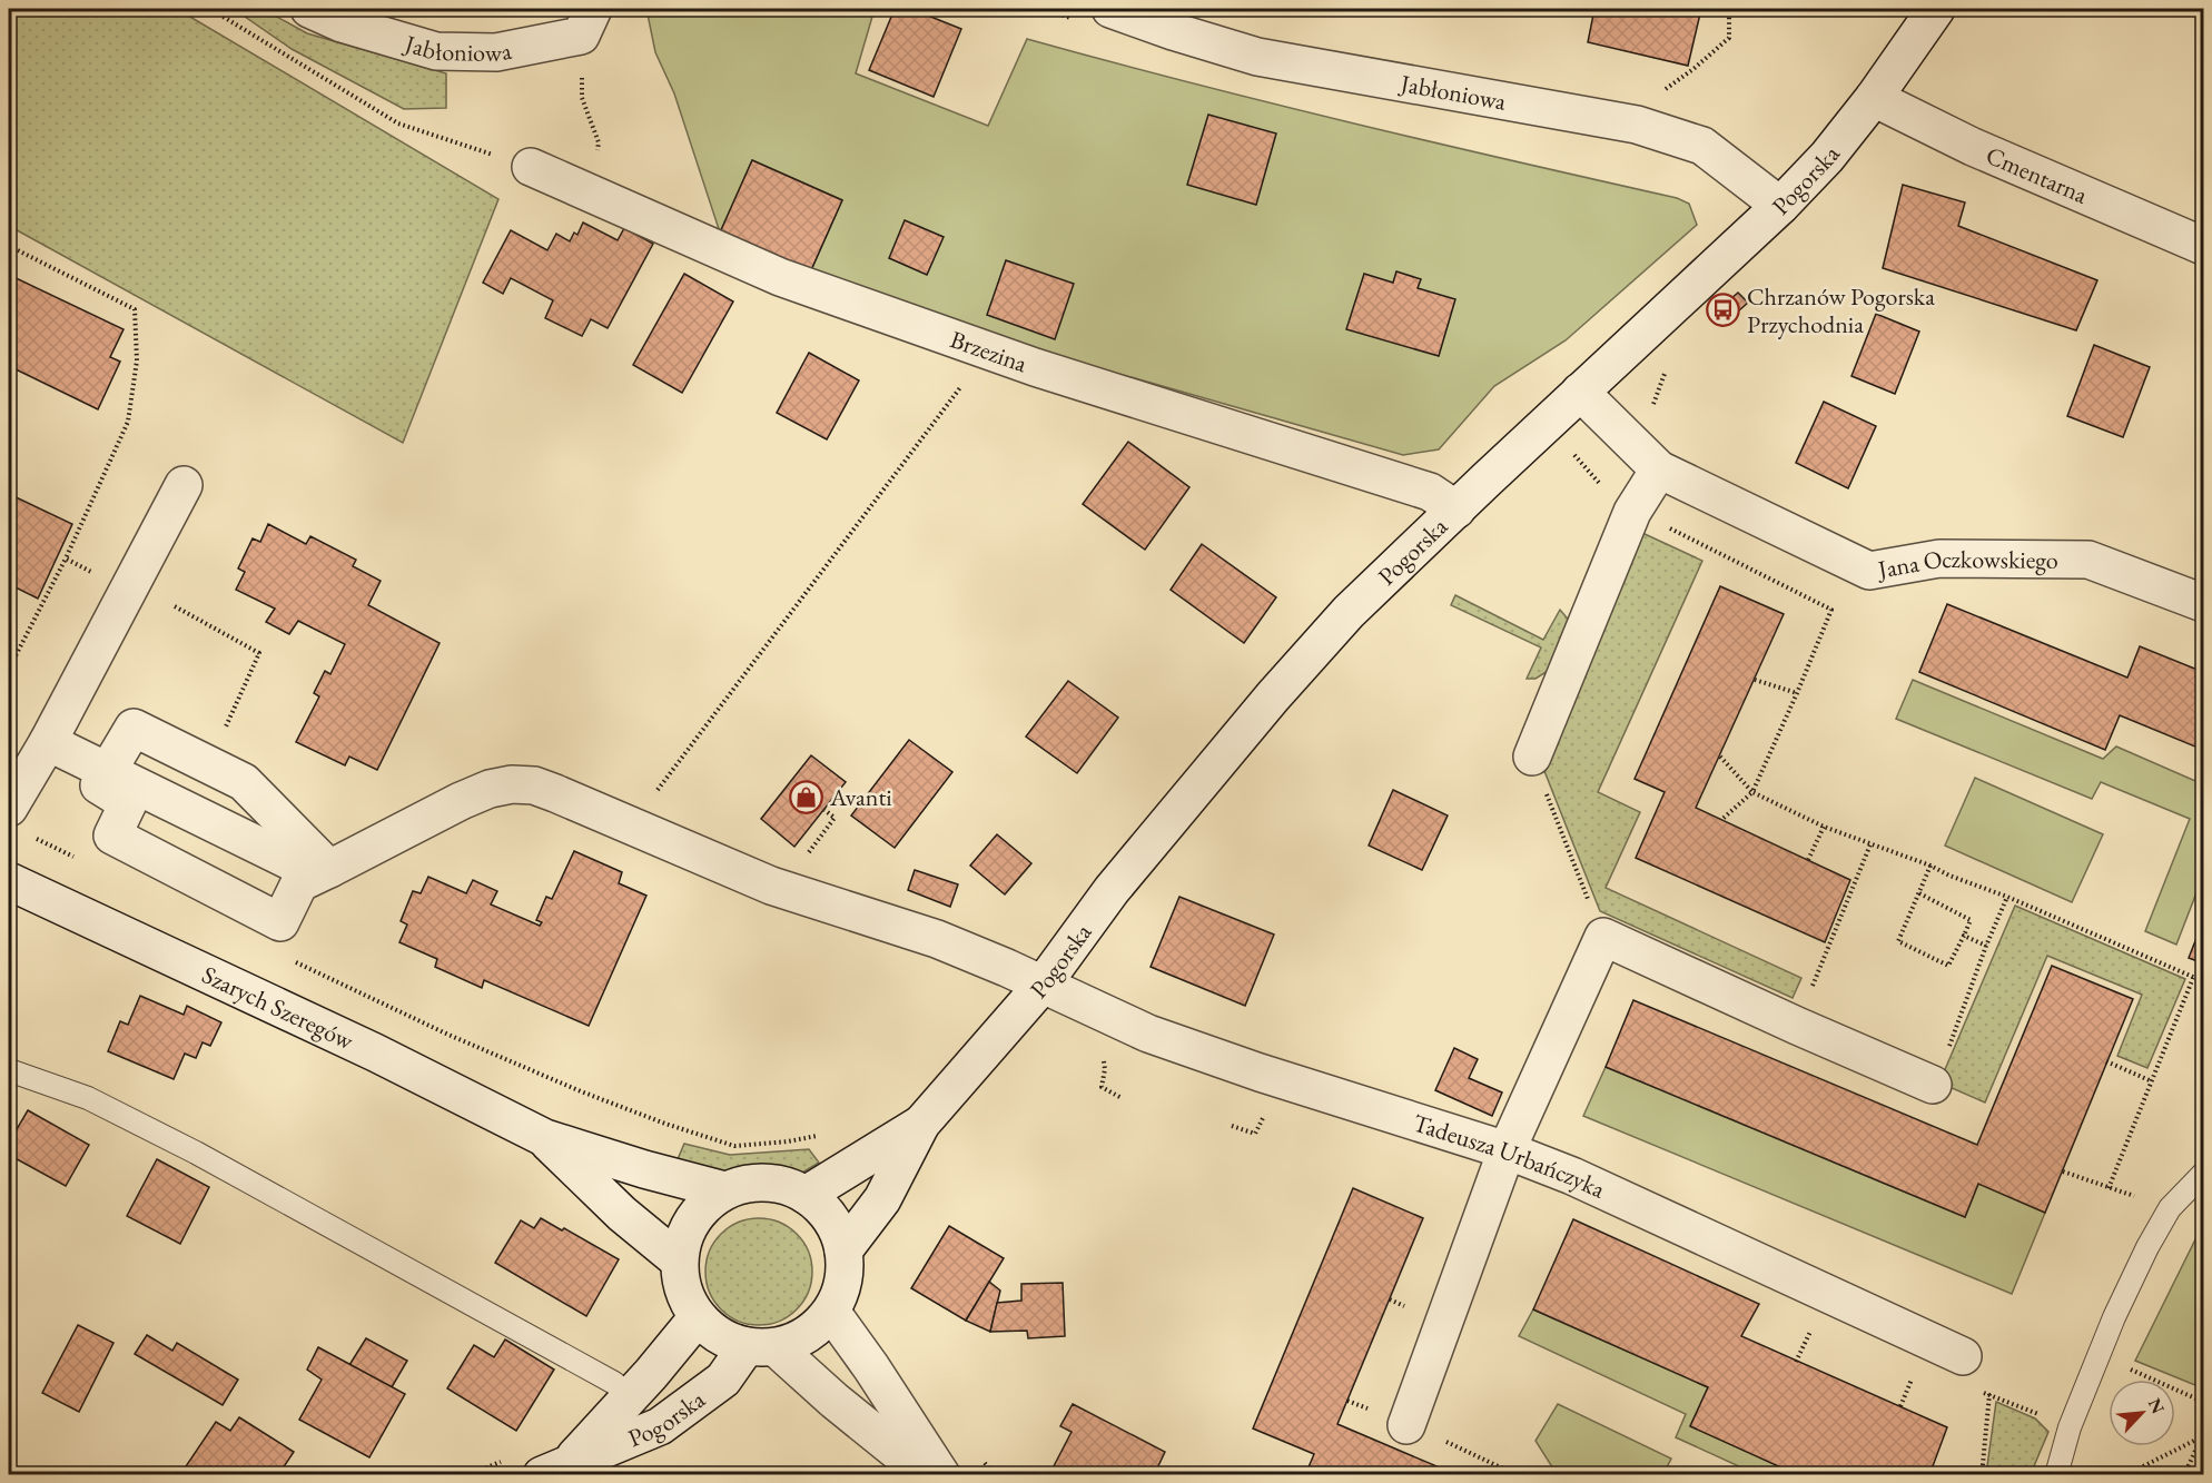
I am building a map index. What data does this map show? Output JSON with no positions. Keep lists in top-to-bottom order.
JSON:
{
  "streets": {
    "street": [
      "Jabłoniowa",
      "Cmentarna",
      "Pogorska",
      "Brzezina",
      "Jana Oczkowskiego",
      "Szarych Szeregów",
      "Tadeusza Urbańczyka"
    ]
  },
  "crossings": [
    ["Jabłoniowa", "Pogorska"],
    ["Cmentarna", "Pogorska"],
    ["Pogorska", "Brzezina"],
    ["Pogorska", "Jana Oczkowskiego"],
    ["Pogorska", "Szarych Szeregów"],
    ["Pogorska", "Tadeusza Urbańczyka"]
  ],
  "places": {
    "bus stop": ["Chrzanów Pogorska Przychodnia"],
    "shop": ["Avanti"]
  },
  "north": "top right"
}
